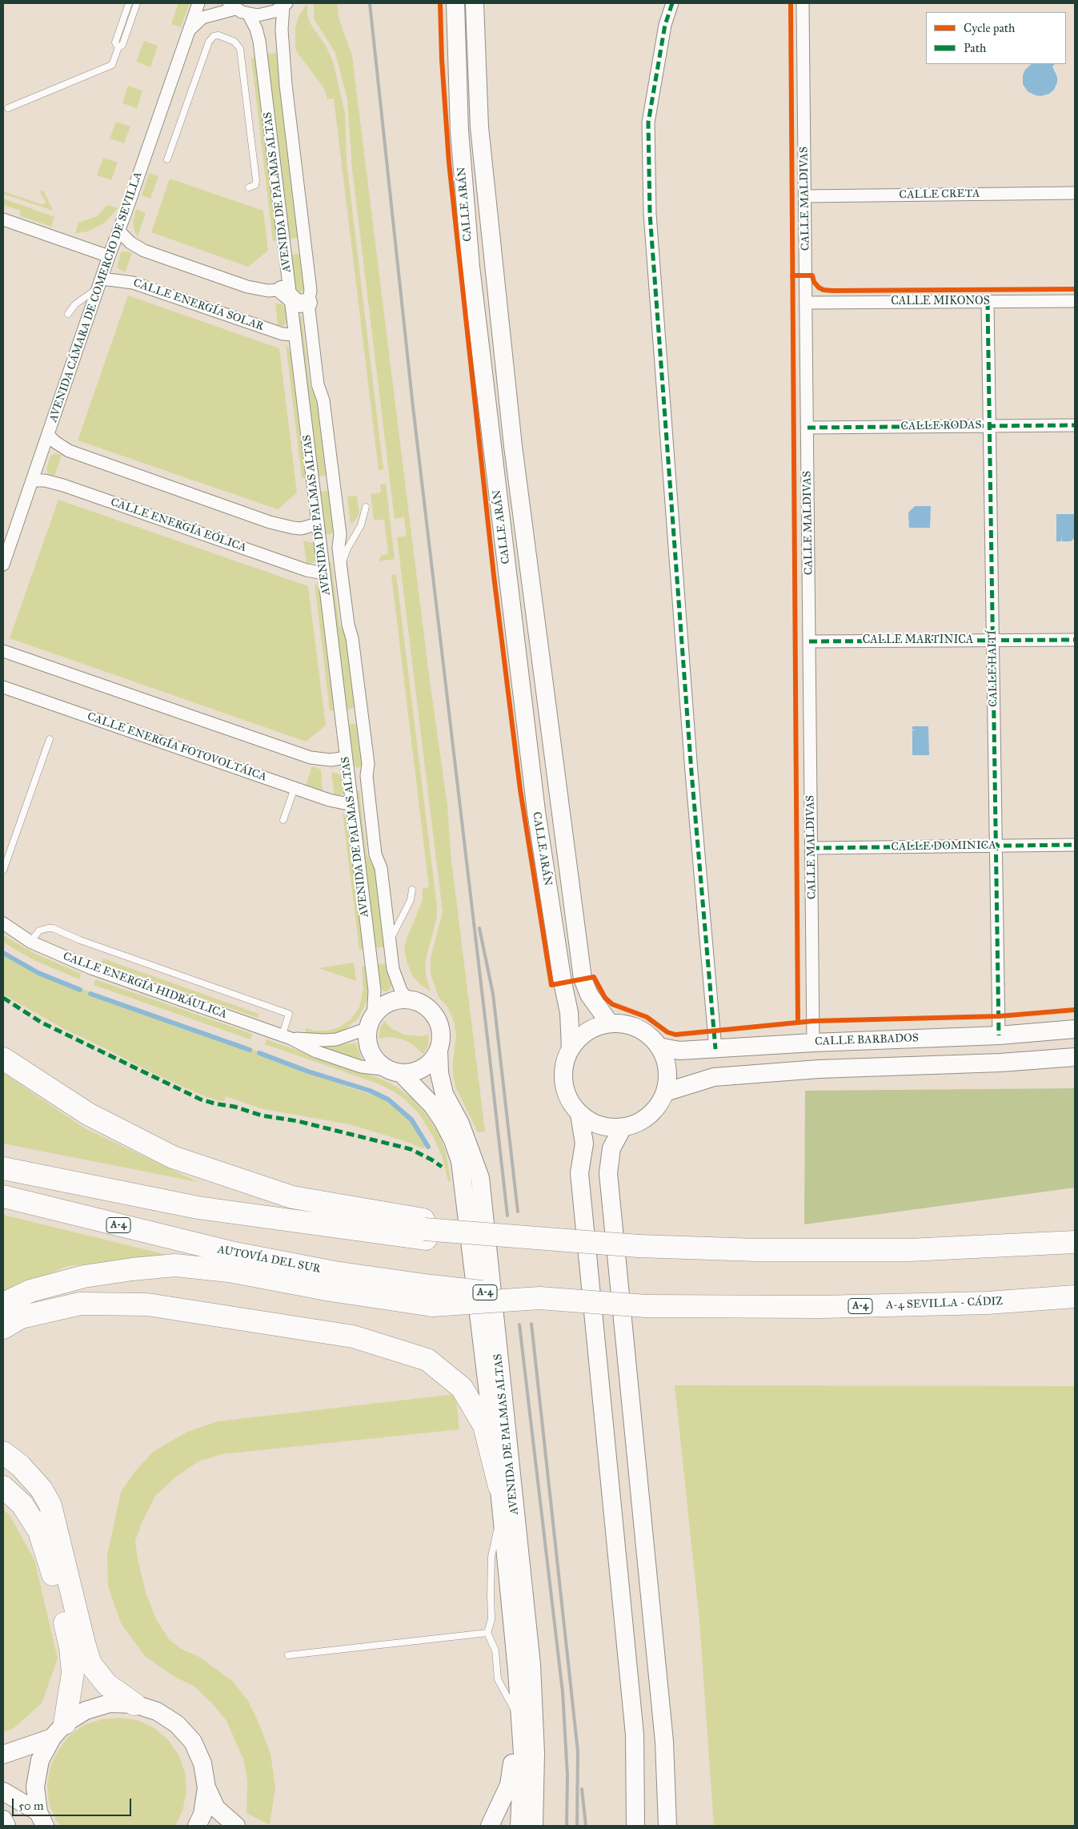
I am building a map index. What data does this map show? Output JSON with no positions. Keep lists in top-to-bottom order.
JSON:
{
  "streets": {
    "highway": ["A-4", "AUTOVÍA DEL SUR", "A-4 SEVILLA - CÁDIZ"],
    "street": [
      "AVENIDA DE PALMAS ALTAS",
      "CALLE CRETA",
      "CALLE MALDIVAS",
      "CALLE ARÁN",
      "AVENIDA CÁMARA DE COMERCIO DE SEVILLA",
      "CALLE MIKONOS",
      "CALLE ENERGÍA SOLAR",
      "CALLE RODAS",
      "CALLE ENERGÍA EÓLICA",
      "CALLE MARTINICA",
      "CALLE HAITÍ",
      "CALLE ENERGÍA FOTOVOLTÁICA",
      "CALLE DOMINICA",
      "CALLE ENERGÍA HIDRÁULICA",
      "CALLE BARBADOS"
    ]
  },
  "crossings": [
    ["AVENIDA DE PALMAS ALTAS", "CALLE ENERGÍA SOLAR"],
    ["AVENIDA DE PALMAS ALTAS", "CALLE ENERGÍA EÓLICA"],
    ["AVENIDA DE PALMAS ALTAS", "CALLE ENERGÍA FOTOVOLTÁICA"],
    ["AVENIDA DE PALMAS ALTAS", "CALLE ENERGÍA HIDRÁULICA"],
    ["CALLE CRETA", "CALLE MALDIVAS"],
    ["CALLE MALDIVAS", "CALLE MIKONOS"],
    ["CALLE MALDIVAS", "CALLE RODAS"],
    ["CALLE MALDIVAS", "CALLE MARTINICA"],
    ["CALLE MALDIVAS", "CALLE DOMINICA"],
    ["CALLE MALDIVAS", "CALLE BARBADOS"],
    ["CALLE ARÁN", "CALLE BARBADOS"],
    ["AVENIDA CÁMARA DE COMERCIO DE SEVILLA", "CALLE ENERGÍA SOLAR"],
    ["AVENIDA CÁMARA DE COMERCIO DE SEVILLA", "CALLE ENERGÍA EÓLICA"],
    ["CALLE MIKONOS", "CALLE HAITÍ"],
    ["CALLE RODAS", "CALLE HAITÍ"],
    ["CALLE MARTINICA", "CALLE HAITÍ"],
    ["CALLE HAITÍ", "CALLE DOMINICA"],
    ["CALLE HAITÍ", "CALLE BARBADOS"],
    ["AUTOVÍA DEL SUR", "A-4 SEVILLA - CÁDIZ"]
  ],
  "legend": ["Cycle path", "Path"],
  "scale_bar": "50 m"
}
